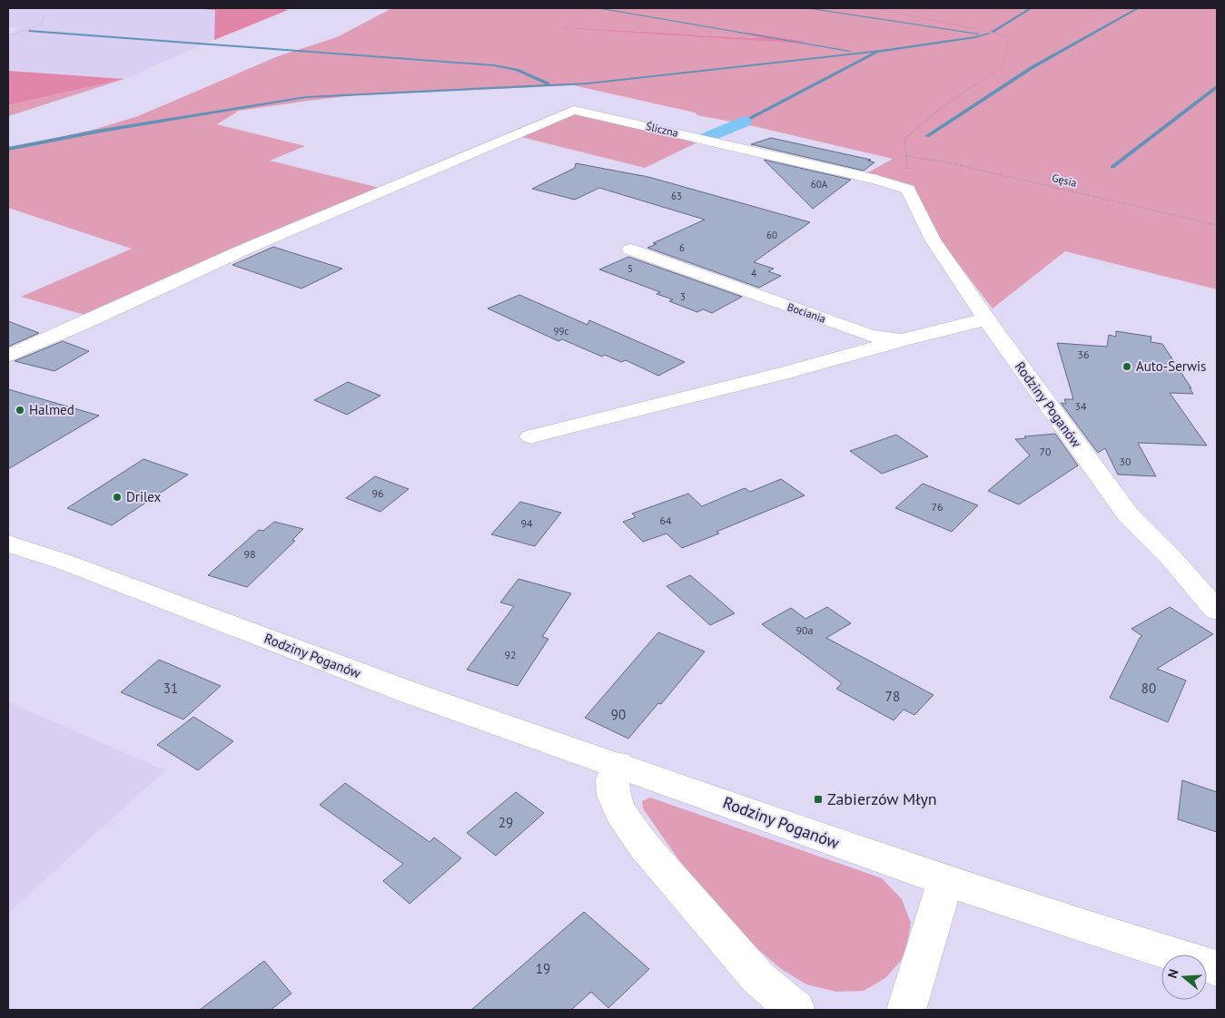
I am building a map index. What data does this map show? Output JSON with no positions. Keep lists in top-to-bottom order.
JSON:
{
  "streets": {
    "street": ["Śliczna", "Bociania", "Rodziny Poganów"],
    "path": ["Gęsia"]
  },
  "crossings": [
    ["Śliczna", "Rodziny Poganów"],
    ["Bociania", "Rodziny Poganów"]
  ],
  "places": {
    "other": ["Auto-Serwis", "Halmed", "Drilex"],
    "transit": ["Zabierzów Młyn"]
  },
  "house_numbers": [
    "60A",
    "63",
    "60",
    "6",
    "5",
    "4",
    "3",
    "99c",
    "36",
    "34",
    "70",
    "30",
    "96",
    "76",
    "64",
    "94",
    "98",
    "90a",
    "92",
    "31",
    "80",
    "78",
    "90",
    "29",
    "19"
  ],
  "north": "left"
}
